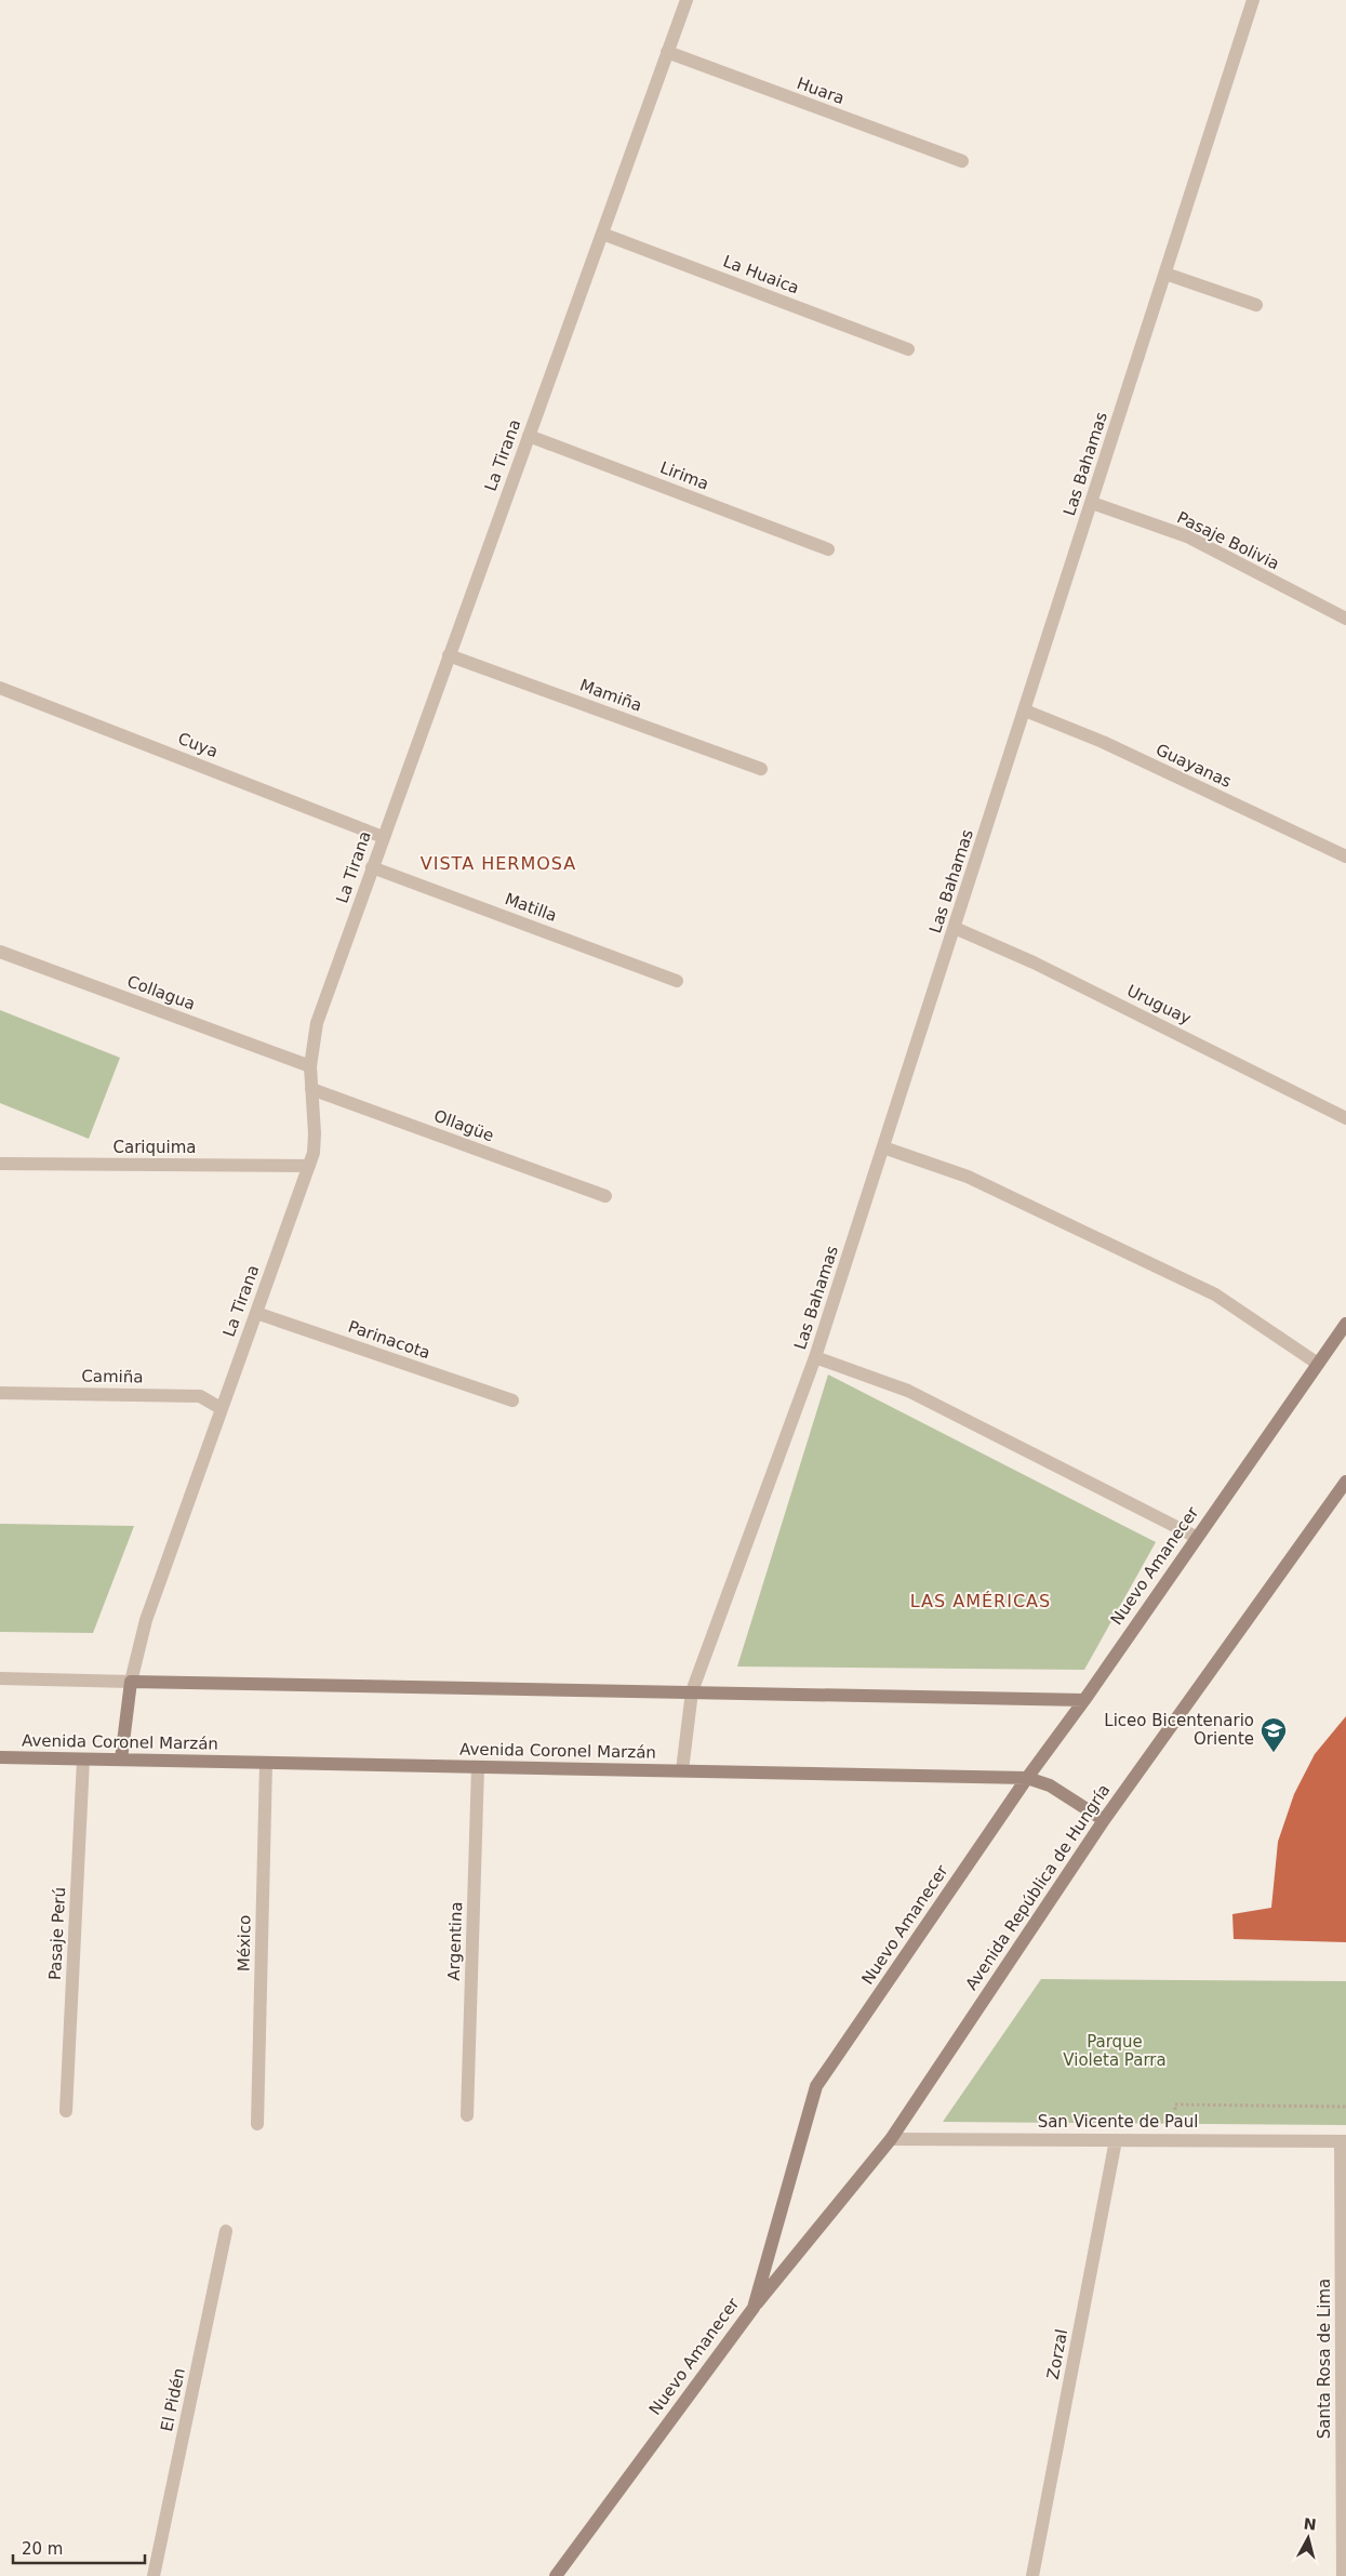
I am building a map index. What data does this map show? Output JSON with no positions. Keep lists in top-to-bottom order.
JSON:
{
  "streets": {
    "street": [
      "Huara",
      "La Huaica",
      "La Tirana",
      "Las Bahamas",
      "Lirima",
      "Pasaje Bolivia",
      "Mamiña",
      "Cuya",
      "Guayanas",
      "Matilla",
      "Collagua",
      "Uruguay",
      "Ollagüe",
      "Cariquima",
      "Parinacota",
      "Camiña",
      "Nuevo Amanecer",
      "Avenida Coronel Marzán",
      "Avenida República de Hungría",
      "Pasaje Perú",
      "Argentina",
      "México",
      "San Vicente de Paul",
      "Zorzal",
      "Santa Rosa de Lima",
      "El Pidén"
    ]
  },
  "crossings": [
    ["Huara", "La Tirana"],
    ["La Huaica", "La Tirana"],
    ["La Tirana", "Lirima"],
    ["La Tirana", "Mamiña"],
    ["La Tirana", "Cuya"],
    ["La Tirana", "Matilla"],
    ["La Tirana", "Collagua"],
    ["La Tirana", "Ollagüe"],
    ["La Tirana", "Cariquima"],
    ["La Tirana", "Parinacota"],
    ["La Tirana", "Camiña"],
    ["La Tirana", "Avenida Coronel Marzán"],
    ["Las Bahamas", "Pasaje Bolivia"],
    ["Las Bahamas", "Guayanas"],
    ["Las Bahamas", "Uruguay"],
    ["Las Bahamas", "Avenida Coronel Marzán"],
    ["Nuevo Amanecer", "Avenida Coronel Marzán"],
    ["Nuevo Amanecer", "Avenida República de Hungría"],
    ["Avenida Coronel Marzán", "Avenida República de Hungría"],
    ["Avenida Coronel Marzán", "Pasaje Perú"],
    ["Avenida Coronel Marzán", "Argentina"],
    ["Avenida Coronel Marzán", "México"],
    ["Avenida República de Hungría", "San Vicente de Paul"],
    ["San Vicente de Paul", "Zorzal"],
    ["San Vicente de Paul", "Santa Rosa de Lima"]
  ],
  "districts": ["VISTA HERMOSA", "LAS AMÉRICAS"],
  "parks": ["Parque Violeta Parra"],
  "places": {
    "school or university": ["Liceo Bicentenario Oriente"]
  },
  "scale_bar": "20 m",
  "north": "top"
}
